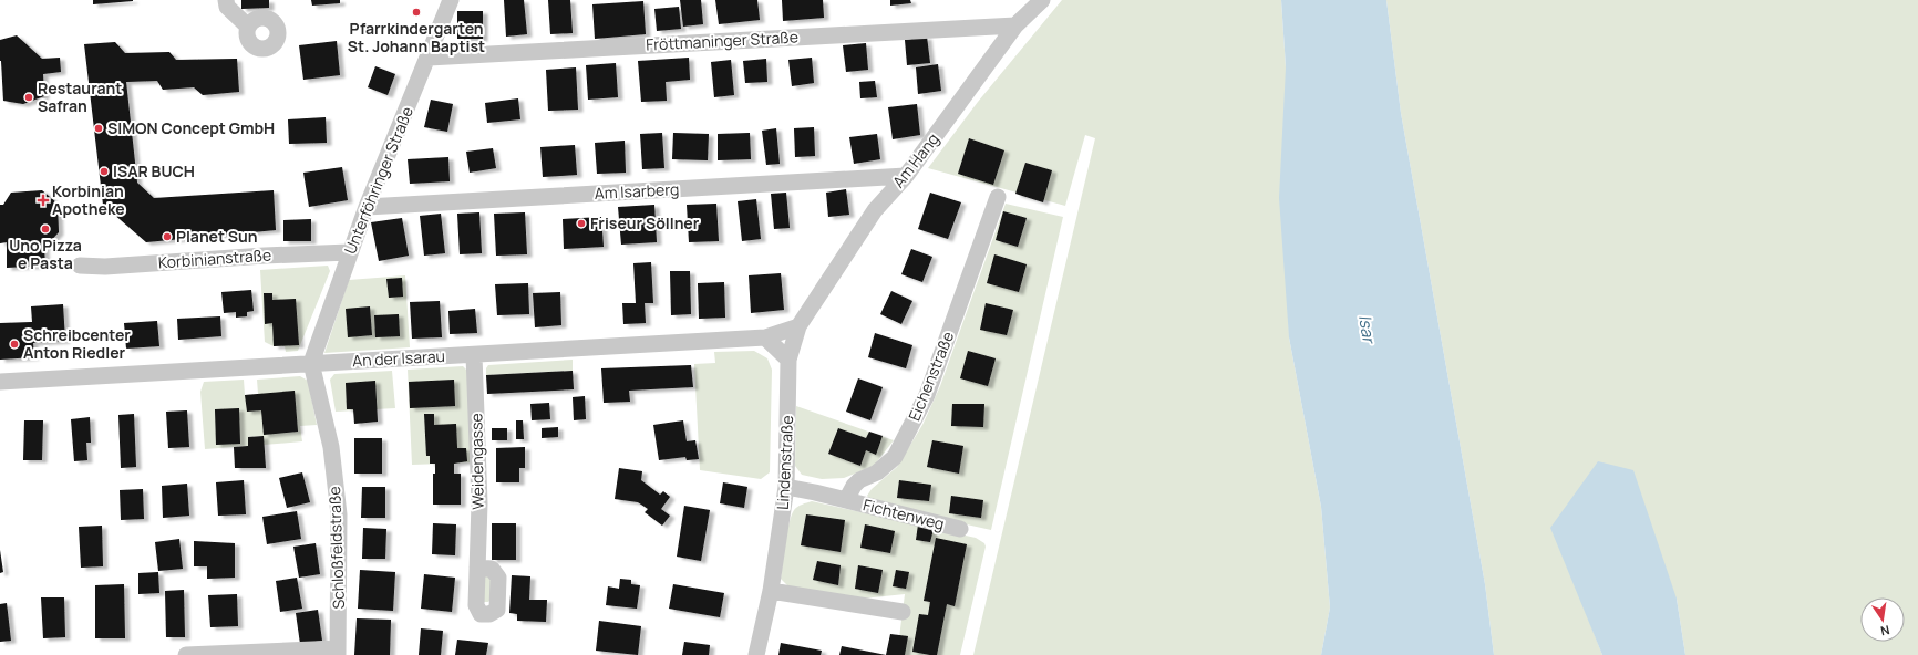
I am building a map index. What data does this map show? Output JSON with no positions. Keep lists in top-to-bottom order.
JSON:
{
  "streets": {
    "street": [
      "Fröttmaninger Straße",
      "Am Hang",
      "Unterföhringer Straße",
      "Am Isarberg",
      "Korbinianstraße",
      "An der Isarau",
      "Eichenstraße",
      "Weidengasse",
      "Lindenstraße",
      "Fichtenweg",
      "Schloßfeldstraße"
    ]
  },
  "crossings": [
    ["Fröttmaninger Straße", "Am Hang"],
    ["Fröttmaninger Straße", "Unterföhringer Straße"],
    ["Am Hang", "Am Isarberg"],
    ["Am Hang", "Lindenstraße"],
    ["Unterföhringer Straße", "Am Isarberg"],
    ["Unterföhringer Straße", "Korbinianstraße"],
    ["Unterföhringer Straße", "An der Isarau"],
    ["Unterföhringer Straße", "Schloßfeldstraße"],
    ["An der Isarau", "Weidengasse"],
    ["An der Isarau", "Schloßfeldstraße"],
    ["Eichenstraße", "Fichtenweg"]
  ],
  "water": ["Isar"],
  "places": {
    "other": [
      "Pfarrkindergarten St. Johann Baptist",
      "Restaurant Safran",
      "SIMON Concept GmbH",
      "ISAR BUCH",
      "Friseur Söllner",
      "Uno Pizza e Pasta",
      "Planet Sun",
      "Schreibcenter Anton Riedler"
    ],
    "health": ["Korbinian Apotheke"]
  },
  "north": "bottom"
}
